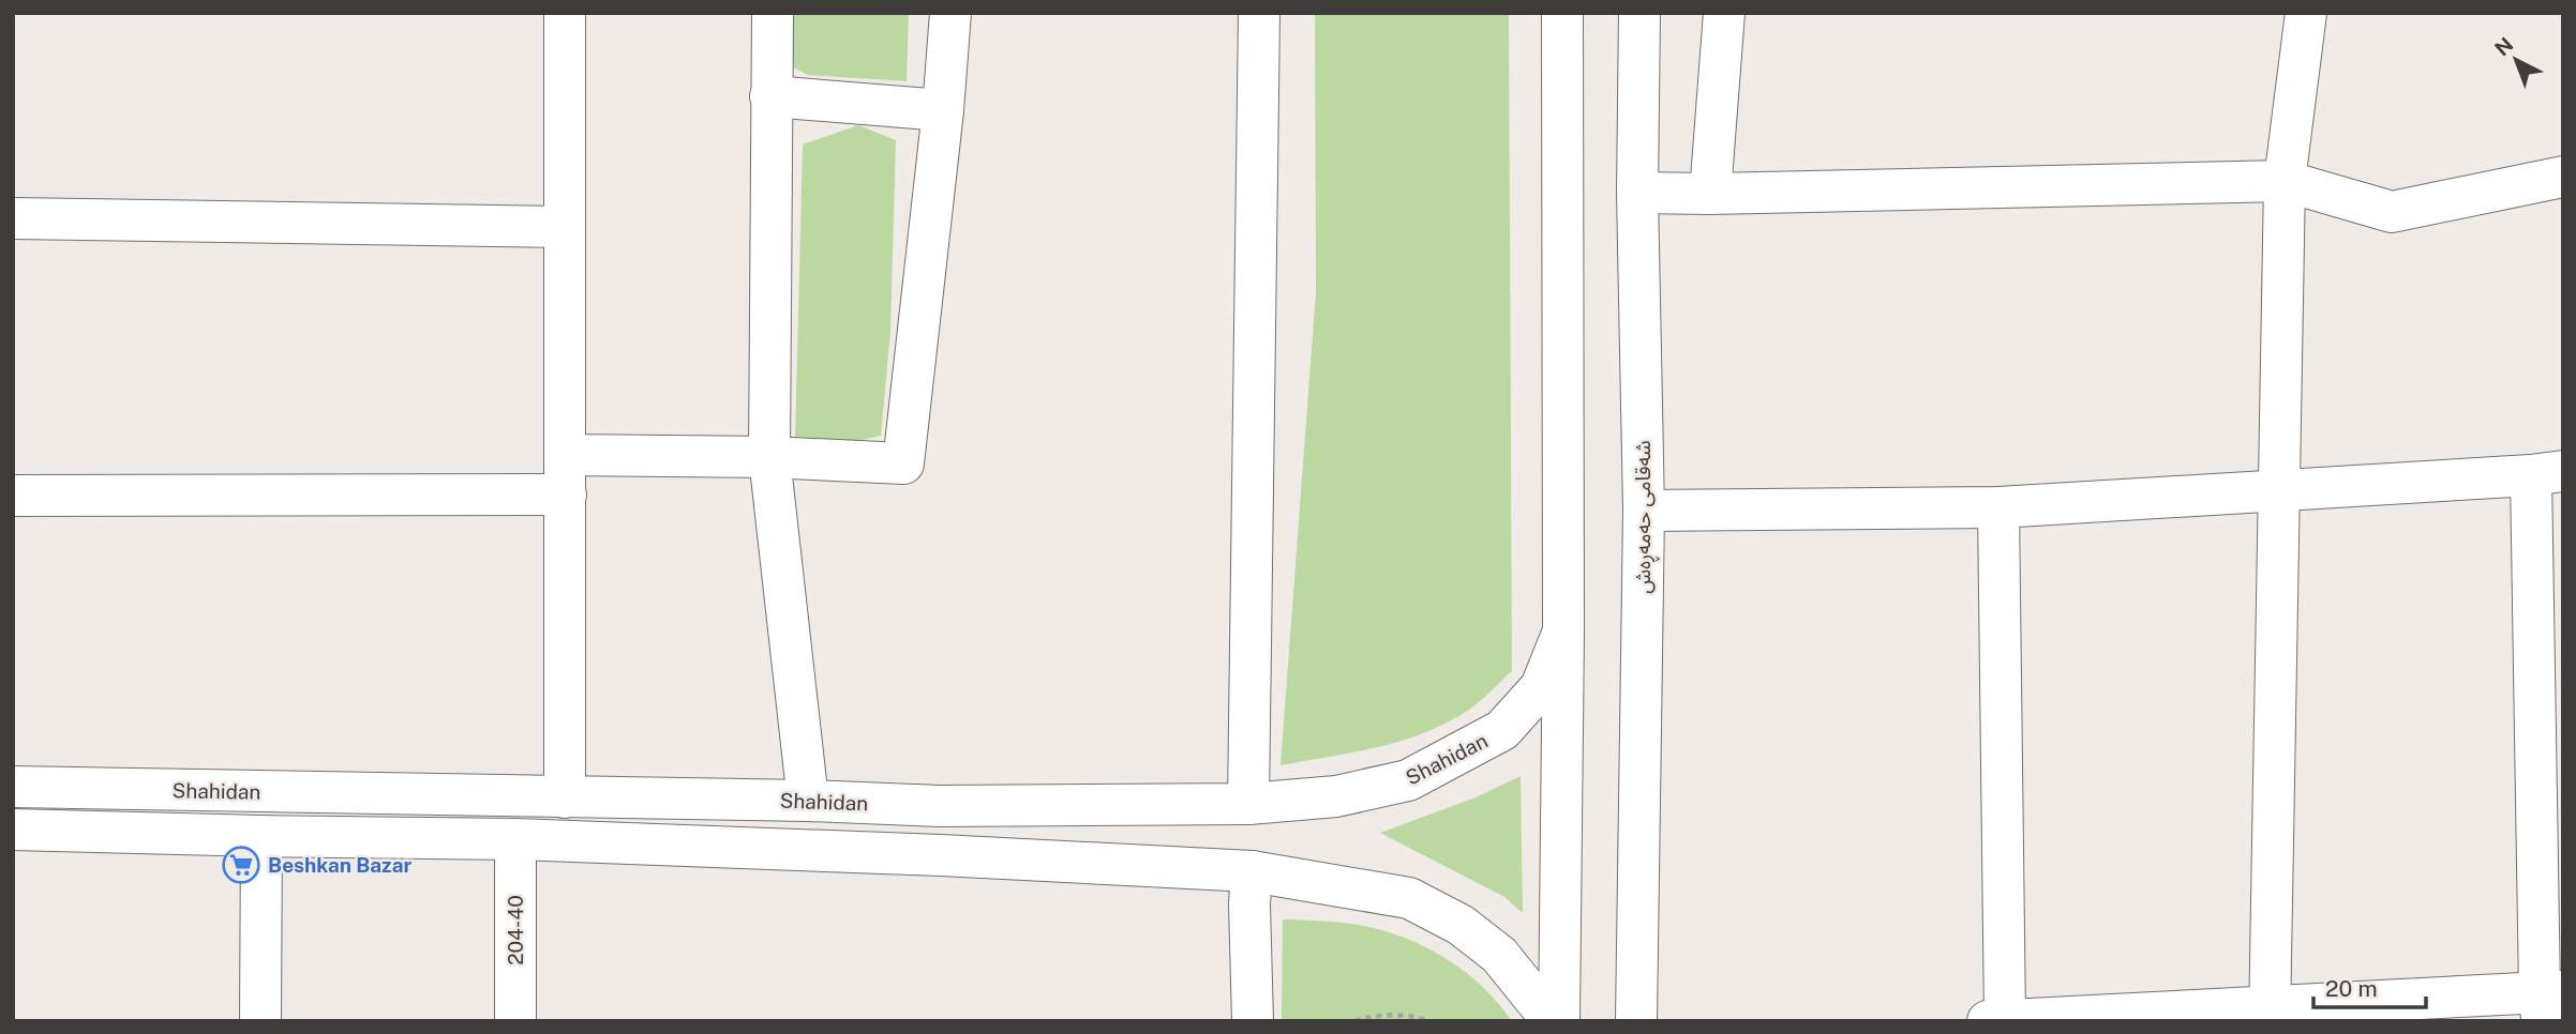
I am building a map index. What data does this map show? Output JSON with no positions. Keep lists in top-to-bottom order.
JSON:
{
  "streets": {
    "main road": ["شەقامی حەمەڕەش", "Shahidan", "204-40"]
  },
  "places": {
    "supermarket": ["Beshkan Bazar"]
  },
  "scale_bar": "20 m",
  "north": "top left"
}
